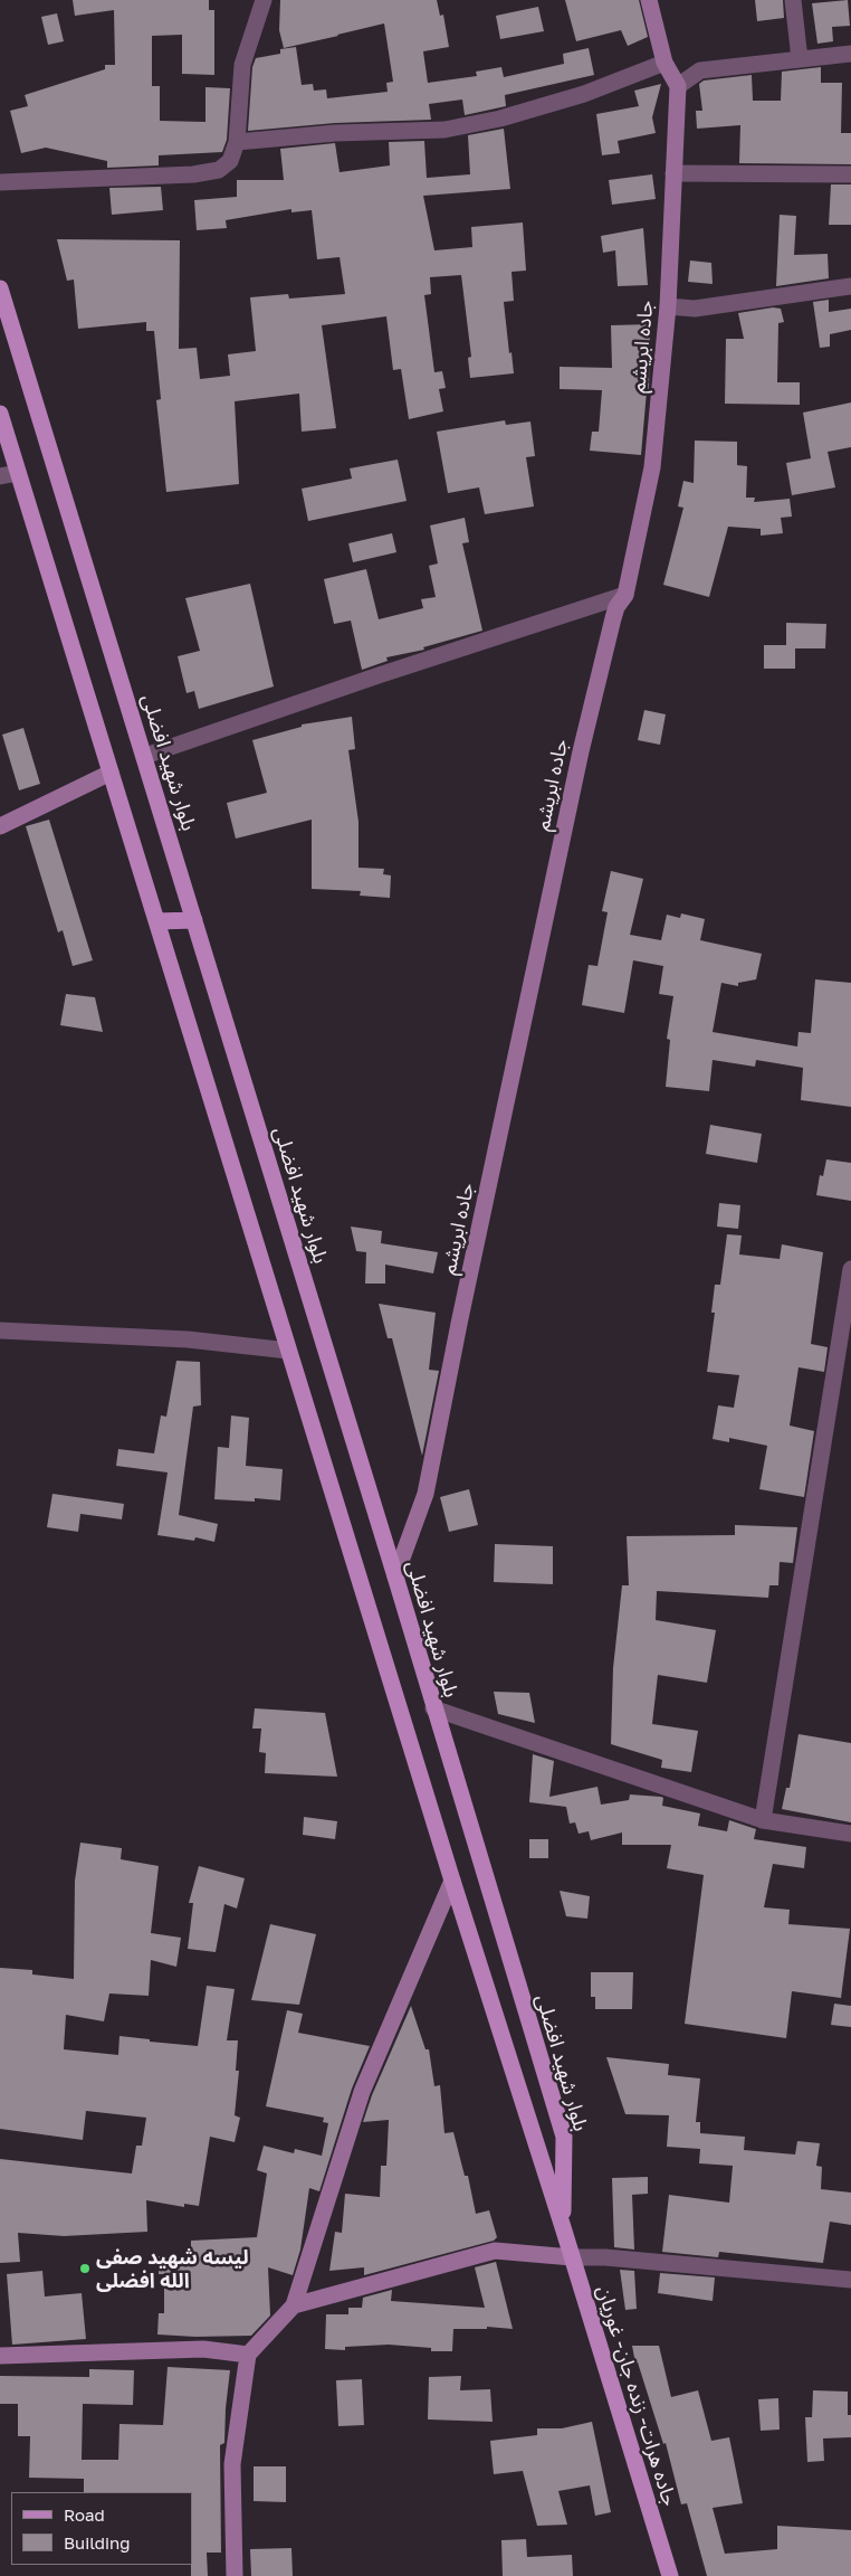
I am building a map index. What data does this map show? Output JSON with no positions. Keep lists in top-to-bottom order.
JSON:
{
  "streets": {
    "main road": ["جاده ابریشم", "بلوار شهید افضلی", "جاده هرات- زنده جان- غوریان"]
  },
  "crossings": [
    ["جاده ابریشم", "بلوار شهید افضلی"],
    ["بلوار شهید افضلی", "جاده هرات- زنده جان- غوریان"]
  ],
  "places": ["لیسه شهید صفی الله افضلی"],
  "legend": ["Road", "Building"]
}
